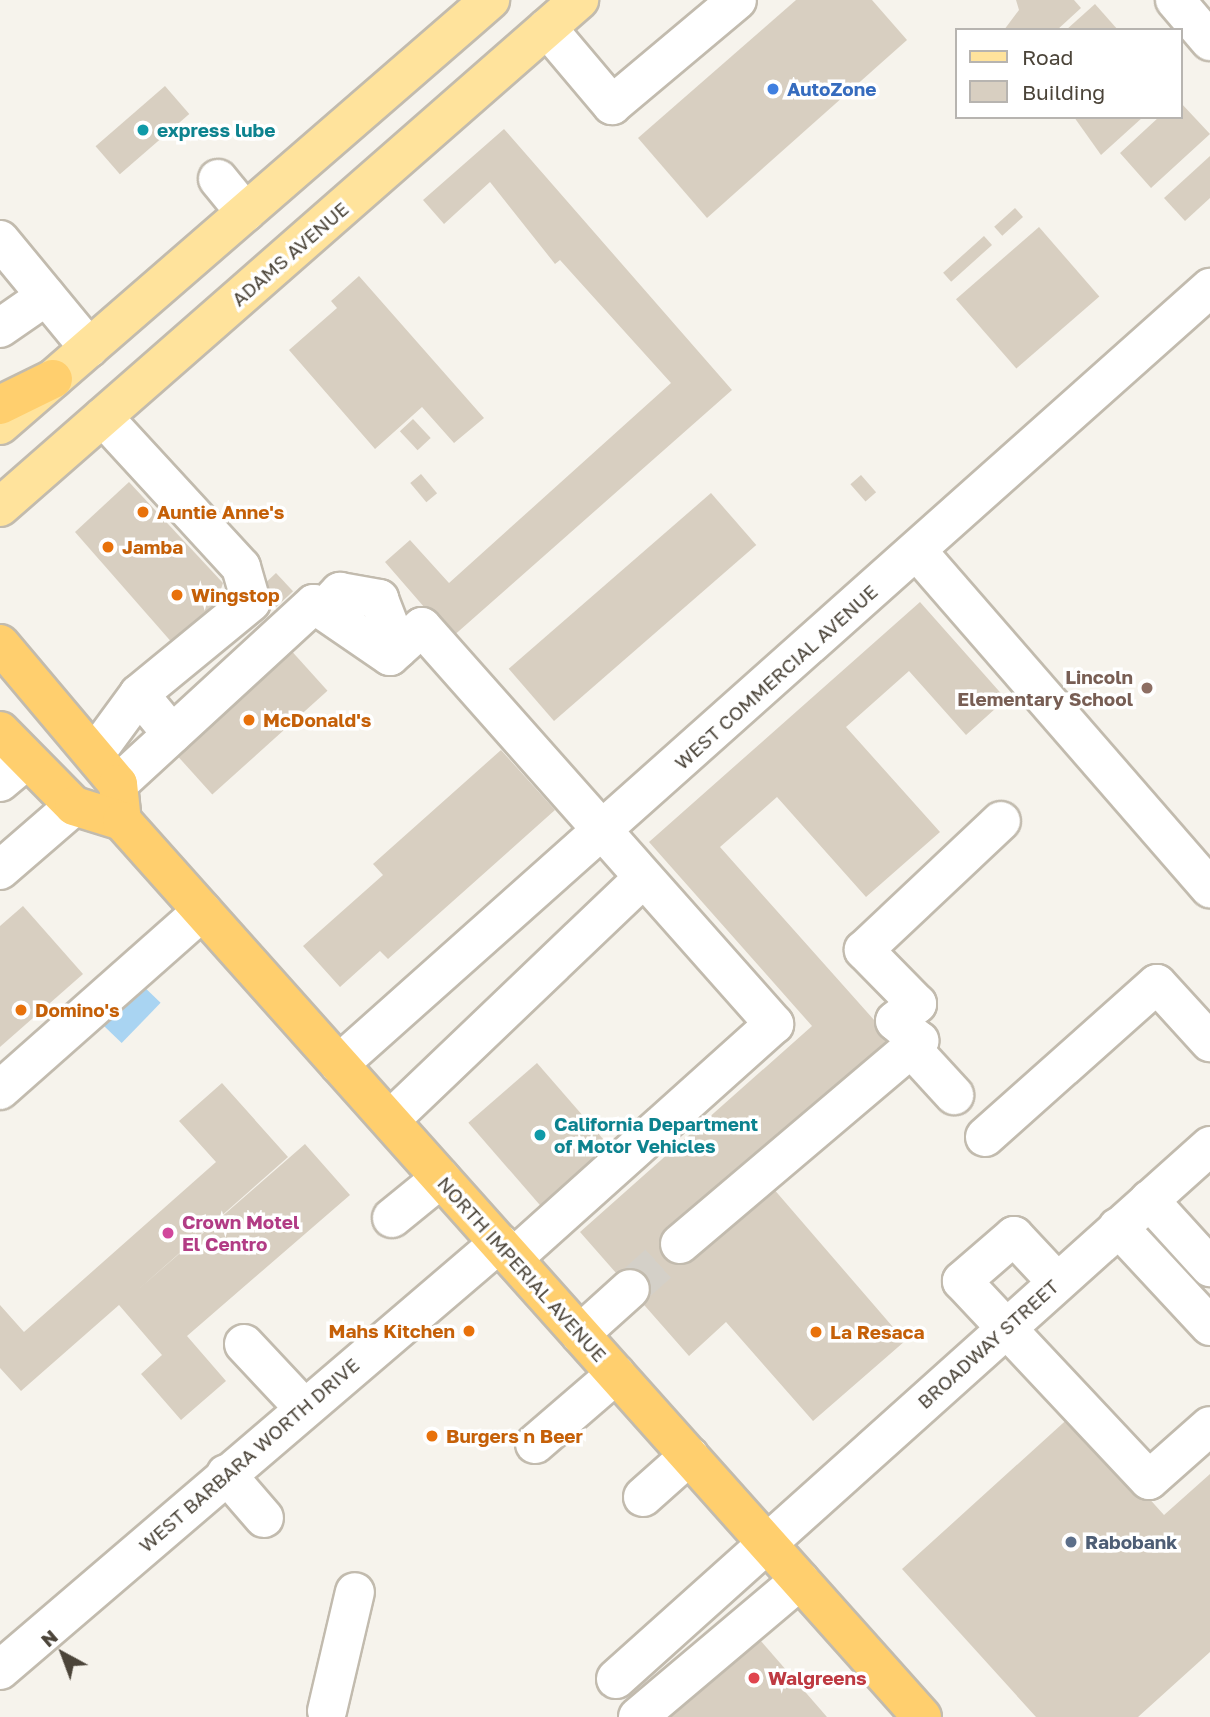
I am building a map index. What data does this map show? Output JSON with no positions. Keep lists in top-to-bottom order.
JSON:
{
  "streets": {
    "highway": ["NORTH IMPERIAL AVENUE"],
    "main road": ["ADAMS AVENUE"],
    "street": ["WEST COMMERCIAL AVENUE", "BROADWAY STREET", "WEST BARBARA WORTH DRIVE"]
  },
  "crossings": [
    ["WEST COMMERCIAL AVENUE", "NORTH IMPERIAL AVENUE"],
    ["NORTH IMPERIAL AVENUE", "BROADWAY STREET"],
    ["NORTH IMPERIAL AVENUE", "WEST BARBARA WORTH DRIVE"]
  ],
  "places": [
    "AutoZone",
    "express lube",
    "Auntie Anne's",
    "Jamba",
    "Wingstop",
    "Lincoln Elementary School",
    "McDonald's",
    "Domino's",
    "California Department of Motor Vehicles",
    "Crown Motel El Centro",
    "Mahs Kitchen",
    "La Resaca",
    "Burgers n Beer",
    "Rabobank",
    "Walgreens"
  ],
  "legend": ["Road", "Building"],
  "north": "top left"
}
